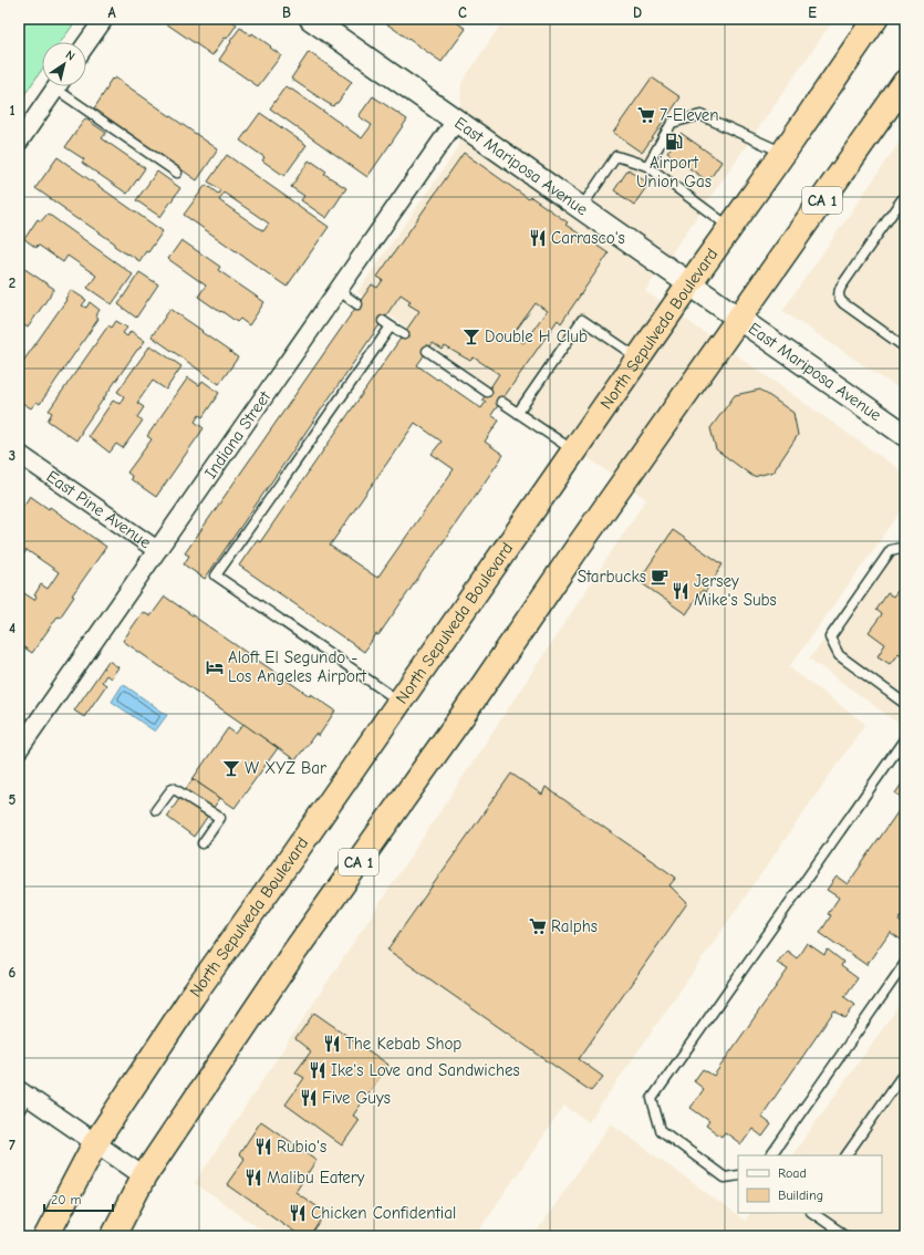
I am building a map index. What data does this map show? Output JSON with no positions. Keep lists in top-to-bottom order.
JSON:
{
  "streets": {
    "highway": ["CA 1", "North Sepulveda Boulevard"],
    "street": ["East Mariposa Avenue", "Indiana Street", "East Pine Avenue"]
  },
  "crossings": [
    ["East Mariposa Avenue", "CA 1"],
    ["East Mariposa Avenue", "North Sepulveda Boulevard"],
    ["East Mariposa Avenue", "Indiana Street"],
    ["Indiana Street", "East Pine Avenue"]
  ],
  "places": {
    "supermarket": ["7-Eleven", "Ralphs"],
    "fuel station": ["Airport Union Gas"],
    "restaurant": [
      "Carrasco's",
      "Jersey Mike's Subs",
      "The Kebab Shop",
      "Ike's Love and Sandwiches",
      "Five Guys",
      "Rubio's",
      "Malibu Eatery",
      "Chicken Confidential"
    ],
    "bar": ["Double H Club", "W XYZ Bar"],
    "cafe": ["Starbucks"],
    "hotel": ["Aloft El Segundo - Los Angeles Airport"]
  },
  "legend": ["Road", "Building"],
  "scale_bar": "20 m",
  "north": "top right",
  "grid": {
    "columns": [
      "A",
      "B",
      "C",
      "D",
      "E"
    ],
    "rows": [
      "1",
      "2",
      "3",
      "4",
      "5",
      "6",
      "7"
    ]
  }
}
